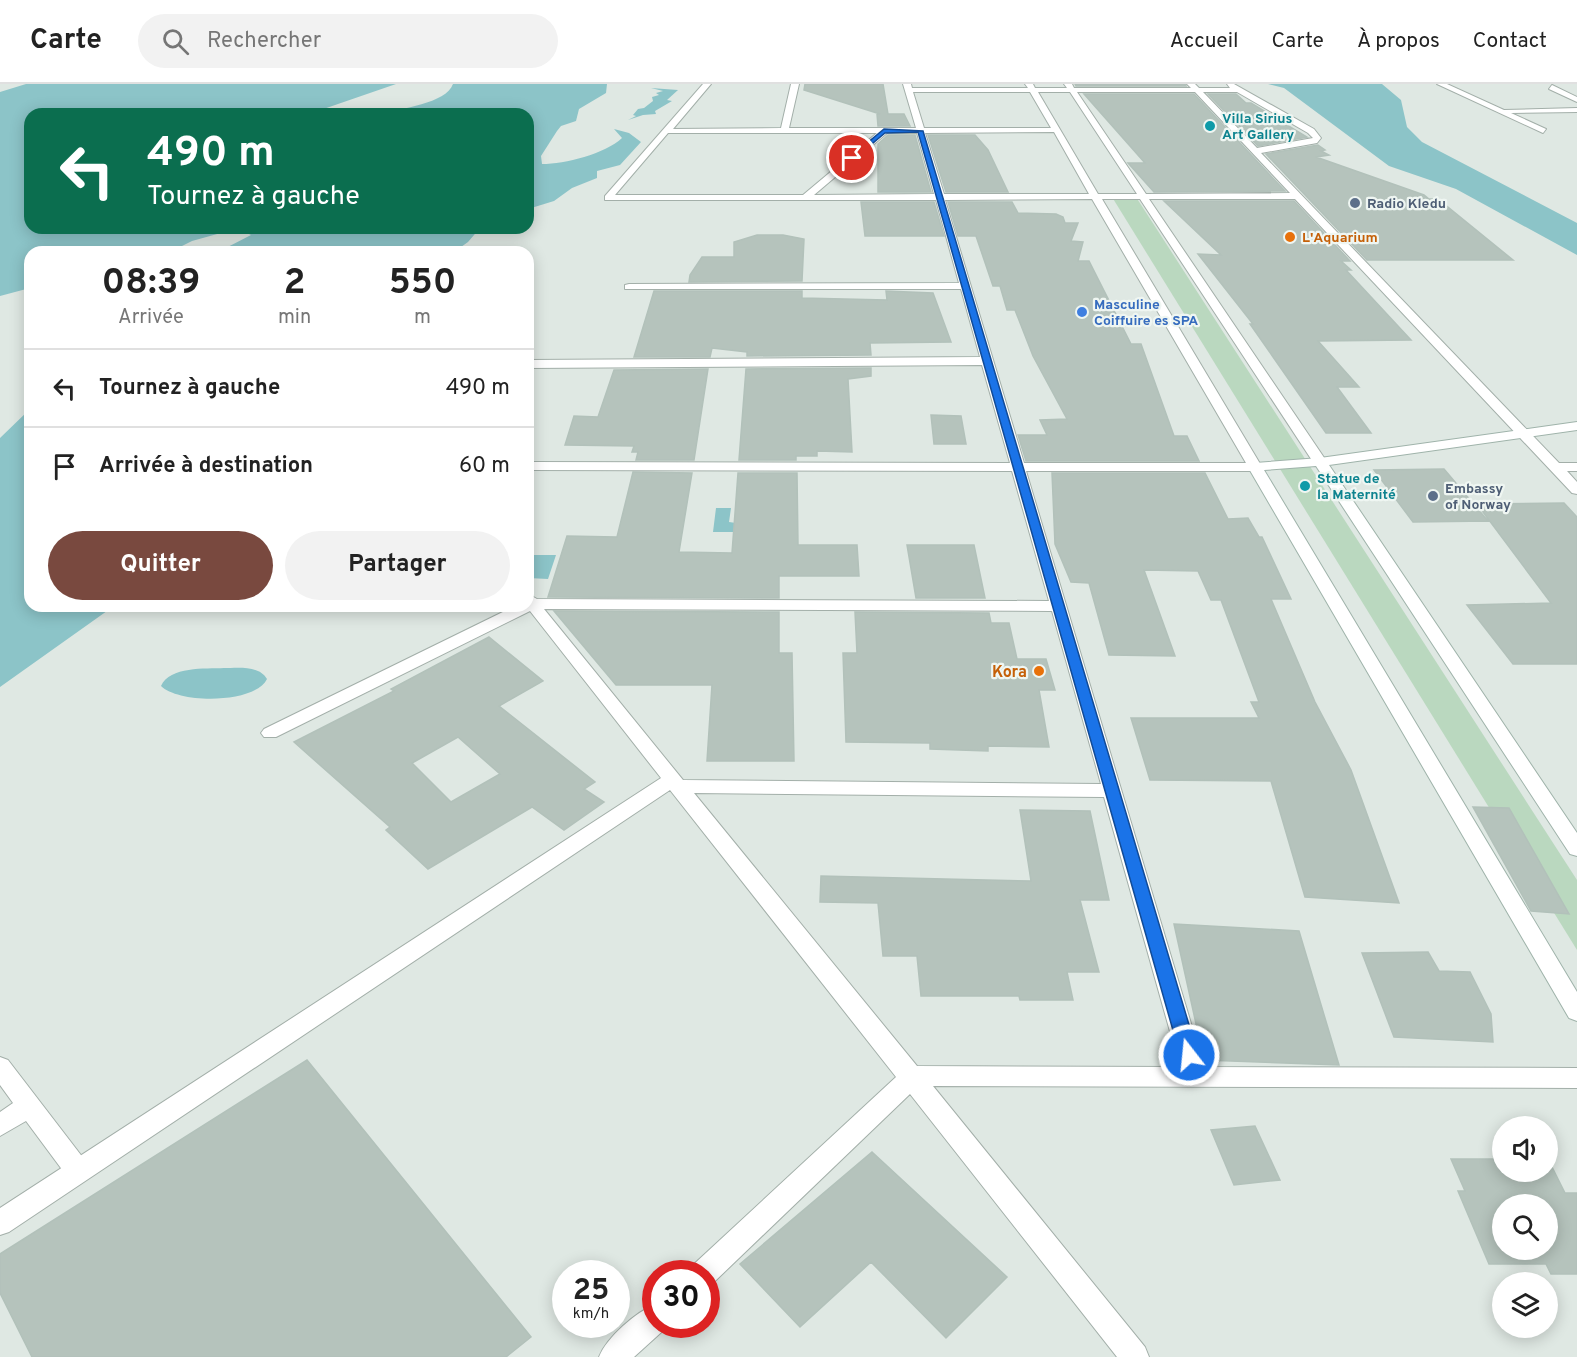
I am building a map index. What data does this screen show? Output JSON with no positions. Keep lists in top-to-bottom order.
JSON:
{
  "places": [
    "Villa Sirius Art Gallery",
    "Radio Kledu",
    "L'Aquarium",
    "Masculine Coiffuire es SPA",
    "Statue de la Maternité",
    "Embassy of Norway",
    "Kora"
  ],
  "page": {
    "header": "Carte",
    "search": "Rechercher",
    "nav": [
      "Accueil",
      "Carte",
      "À propos",
      "Contact"
    ],
    "turn": ["490 m", "Tournez à gauche"],
    "eta": [
      "08:39",
      "Arrivée",
      "2",
      "min",
      "550",
      "m"
    ],
    "list": [
      {
        "name": "Tournez à gauche",
        "value": "490 m"
      },
      {
        "name": "Arrivée à destination",
        "value": "60 m"
      }
    ],
    "buttons": ["Quitter", "Partager"],
    "speed": "25 km/h",
    "limit": "30"
  }
}
